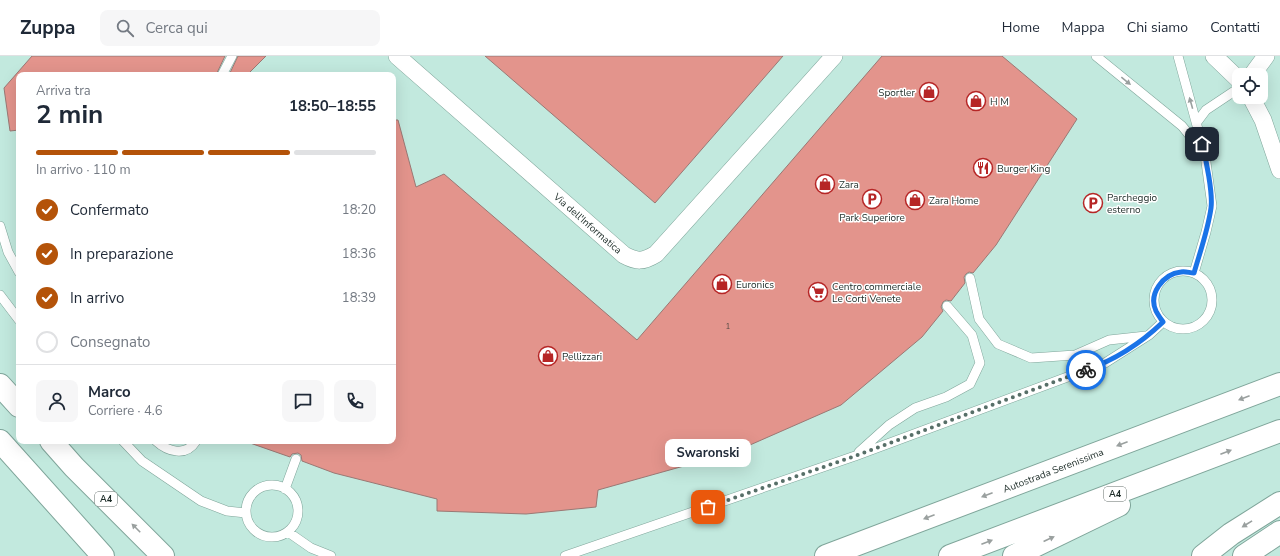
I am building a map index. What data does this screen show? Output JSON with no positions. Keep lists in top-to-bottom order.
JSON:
{
  "streets": {
    "highway": ["Autostrada Serenissima", "A4"],
    "street": ["Via dell'Informatica"]
  },
  "places": {
    "shop": [
      "Sportler",
      "H M",
      "Zara",
      "Zara Home",
      "Euronics",
      "Pellizzari"
    ],
    "restaurant": ["Burger King"],
    "parking": ["Park Superiore", "Parcheggio esterno"],
    "supermarket": ["Centro commerciale Le Corti Venete"],
    "other": ["Swaronski"]
  },
  "house_numbers": ["1"],
  "page": {
    "header": "Zuppa",
    "search": "Cerca qui",
    "nav": [
      "Home",
      "Mappa",
      "Chi siamo",
      "Contatti"
    ],
    "heading": ["2 min", "Arriva tra", "18:50–18:55"],
    "panel": ["Marco", "Corriere · 4.6"],
    "bar": "In arrivo · 110 m",
    "list": [
      ["Confermato", "18:20"],
      ["In preparazione", "18:36"],
      ["In arrivo", "18:39"],
      "Consegnato"
    ],
    "bubble": "Swaronski"
  }
}
